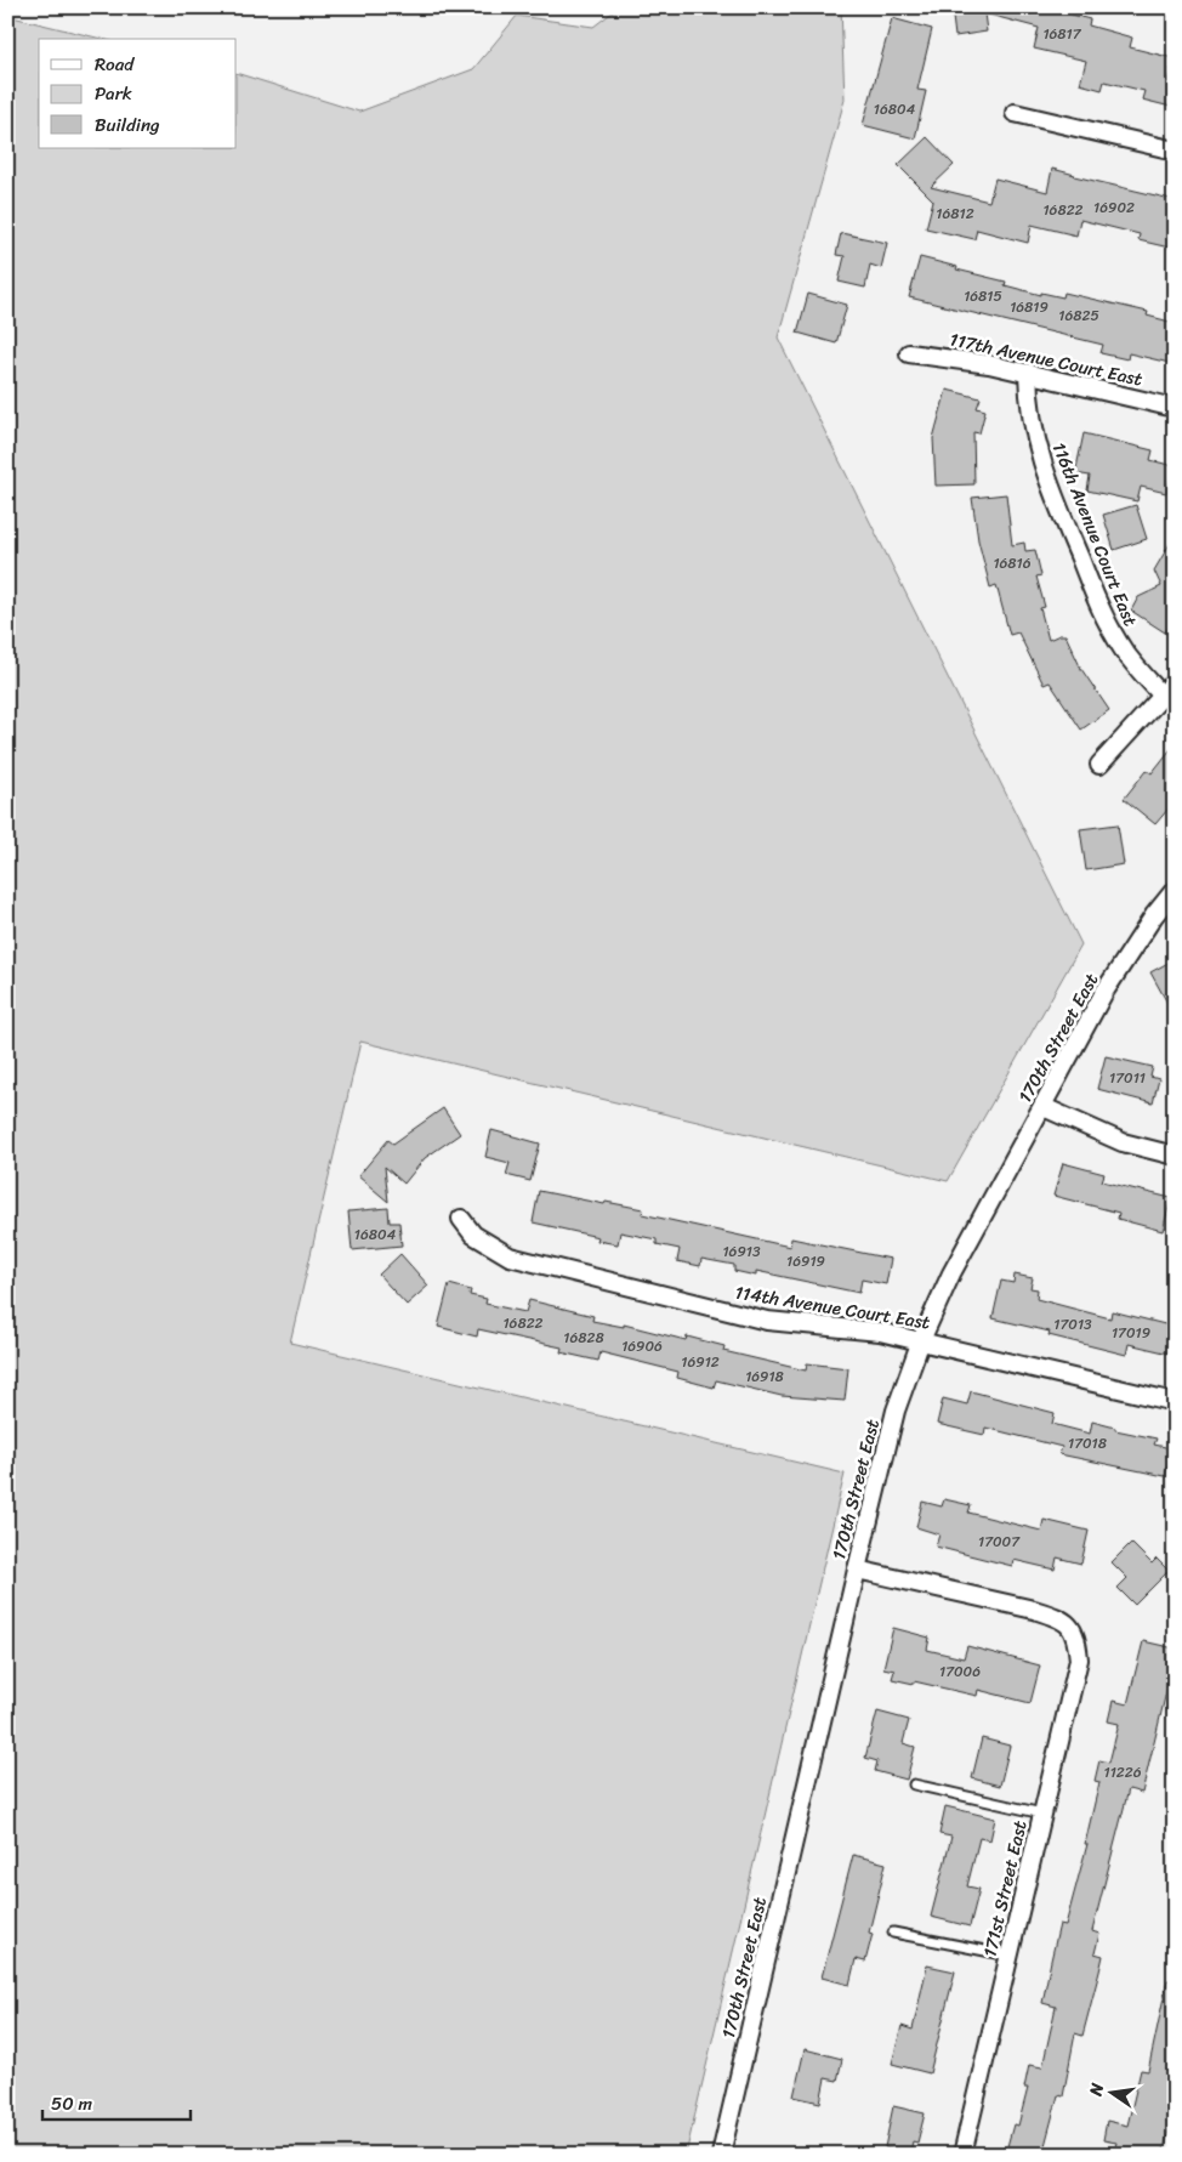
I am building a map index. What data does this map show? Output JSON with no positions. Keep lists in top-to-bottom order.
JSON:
{
  "streets": {
    "street": [
      "117th Avenue Court East",
      "116th Avenue Court East",
      "170th Street East",
      "114th Avenue Court East",
      "171st Street East"
    ]
  },
  "crossings": [
    ["117th Avenue Court East", "116th Avenue Court East"],
    ["170th Street East", "114th Avenue Court East"],
    ["170th Street East", "171st Street East"]
  ],
  "house_numbers": [
    "16817",
    "16804",
    "16902",
    "16822",
    "16812",
    "16815",
    "16819",
    "16825",
    "16816",
    "17011",
    "16804",
    "16913",
    "16919",
    "16822",
    "17013",
    "17019",
    "16828",
    "16906",
    "16912",
    "16918",
    "17018",
    "17007",
    "17006",
    "11226"
  ],
  "legend": ["Road", "Park", "Building"],
  "scale_bar": "50 m",
  "north": "left"
}
